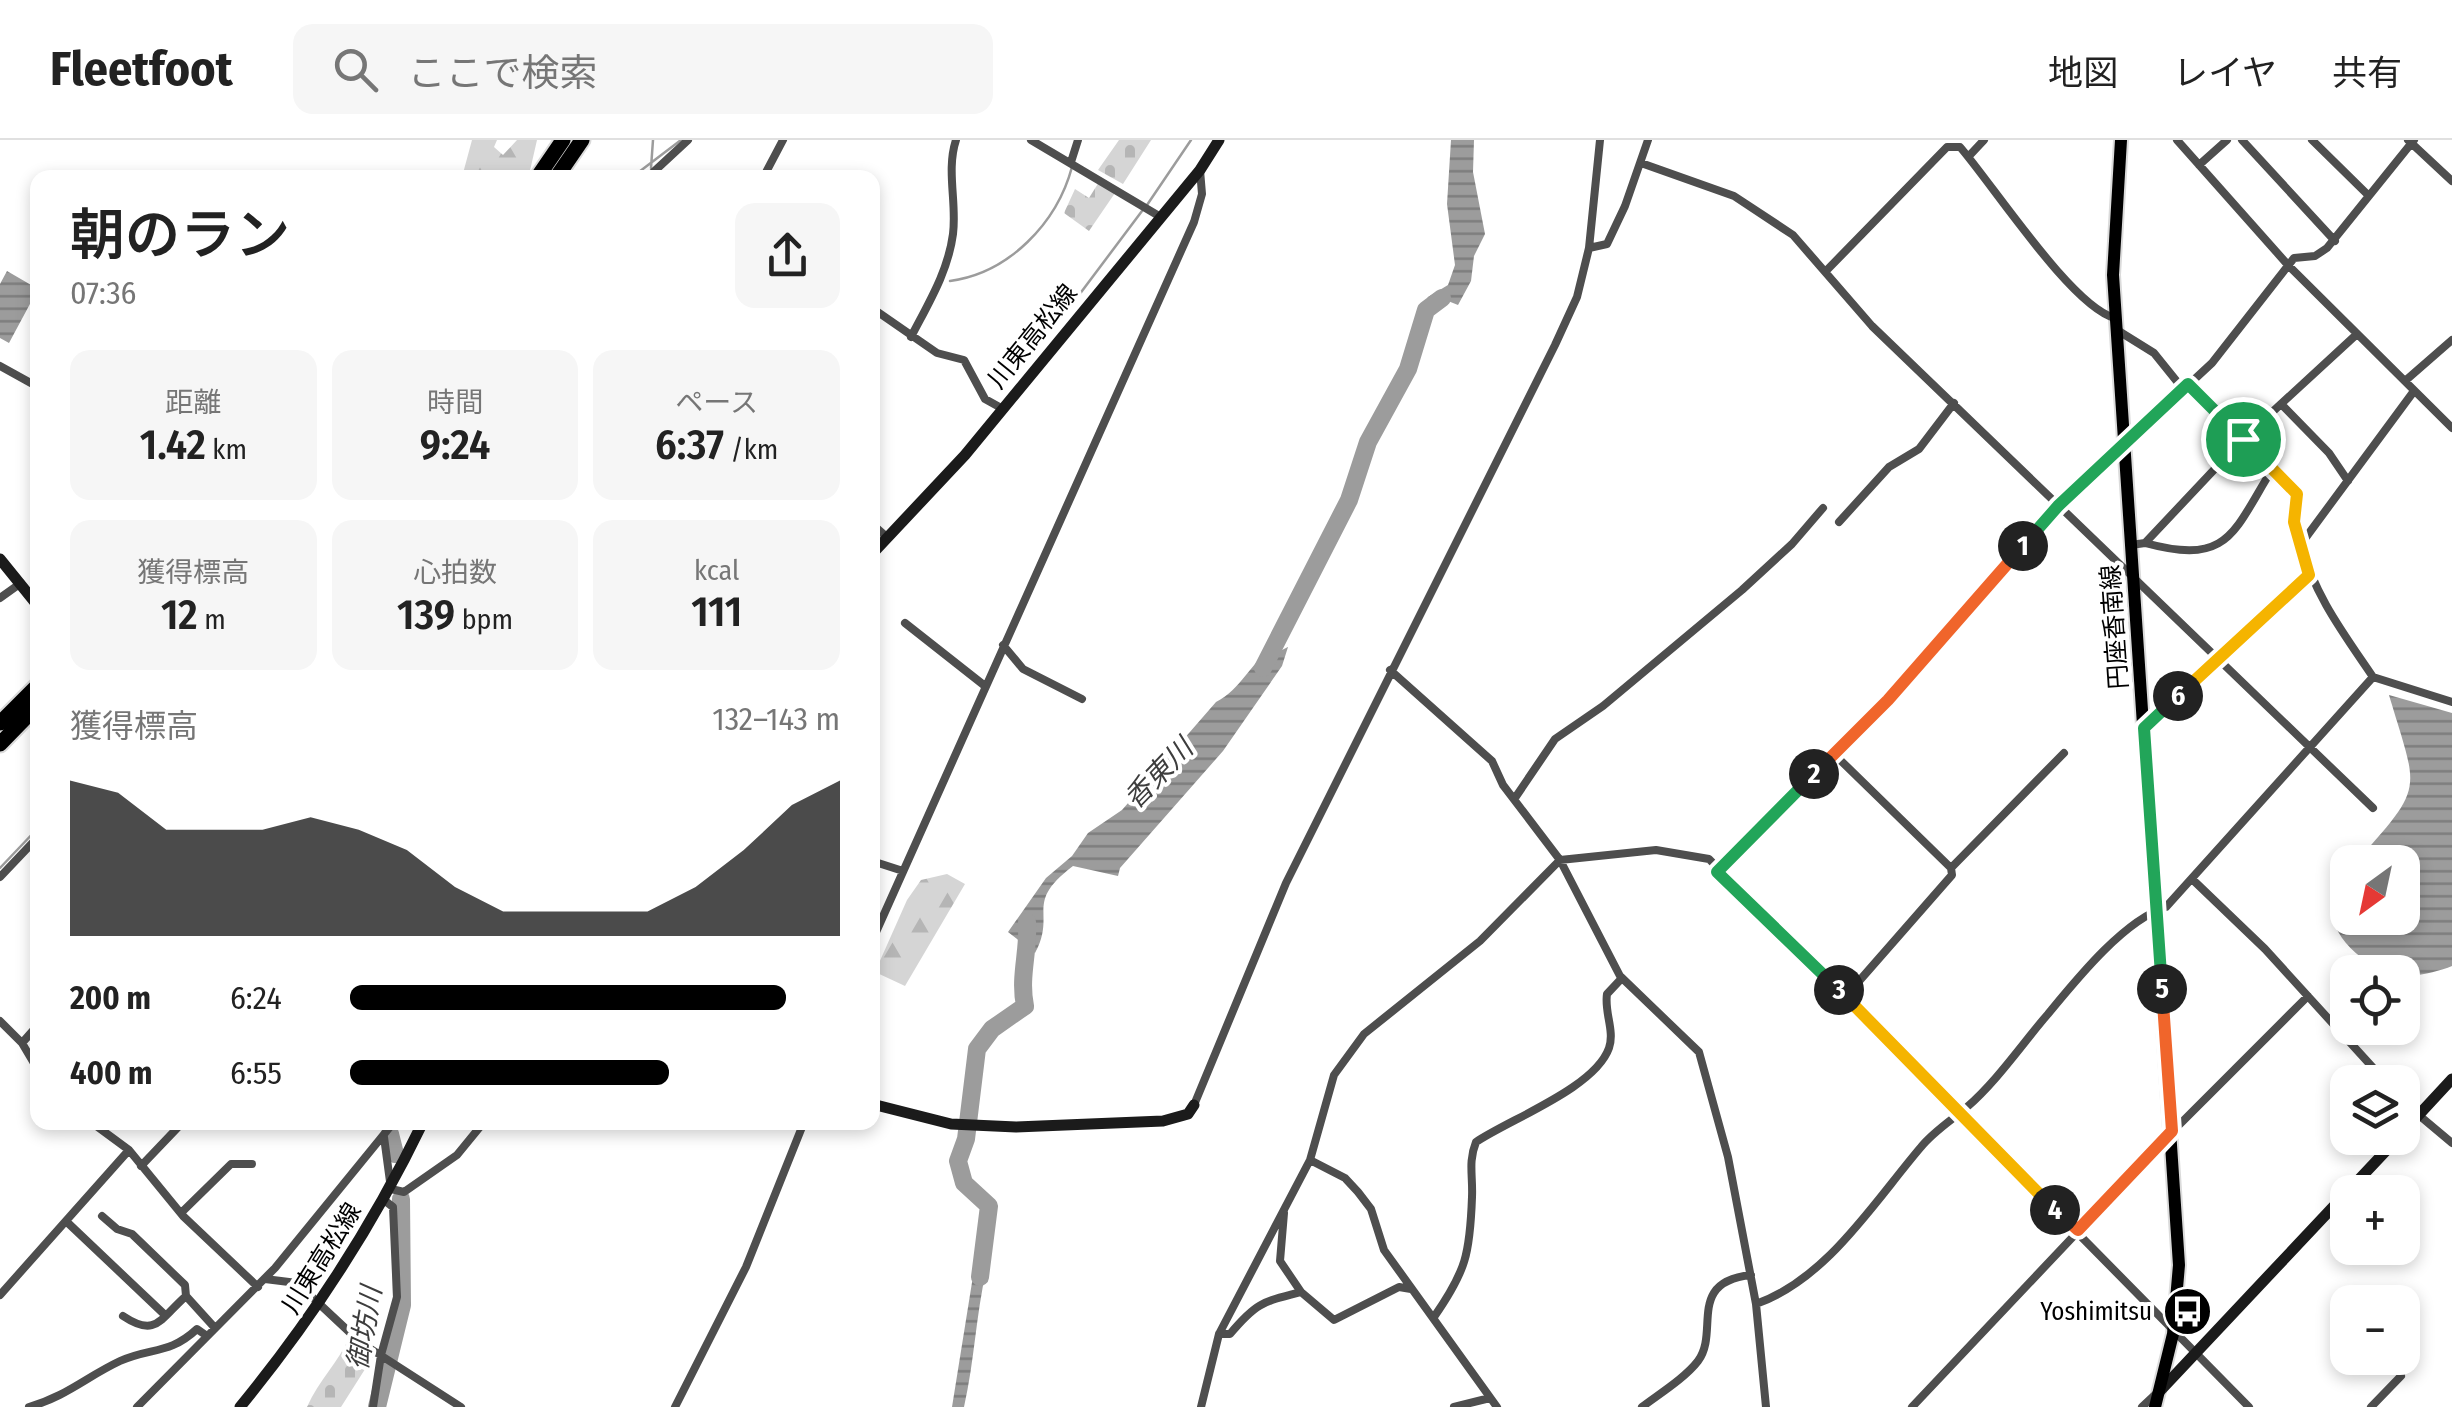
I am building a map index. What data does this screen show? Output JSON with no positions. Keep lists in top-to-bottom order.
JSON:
{
  "streets": {
    "main road": ["川東高松線", "円座香南線"]
  },
  "water": ["香東川", "御坊川"],
  "places": {
    "bus stop": ["Yoshimitsu"]
  },
  "north": "bottom left",
  "page": {
    "header": "Fleetfoot",
    "search": "ここで検索",
    "nav": ["地図", "レイヤ", "共有"],
    "heading": ["朝のラン", "07:36"],
    "stats": [
      ["距離", "1.42 km"],
      ["時間", "9:24"],
      ["ペース", "6:37 /km"],
      ["獲得標高", "12 m"],
      ["心拍数", "139 bpm"],
      ["kcal", "111"]
    ],
    "pins": [
      "1",
      "6",
      "2",
      "5",
      "3",
      "4"
    ],
    "chart": ["獲得標高", "132–143 m"],
    "map_buttons": ["+", "−"],
    "list": [
      {
        "name": "200 m",
        "note": "6:24"
      },
      {
        "name": "400 m",
        "note": "6:55"
      }
    ]
  }
}
